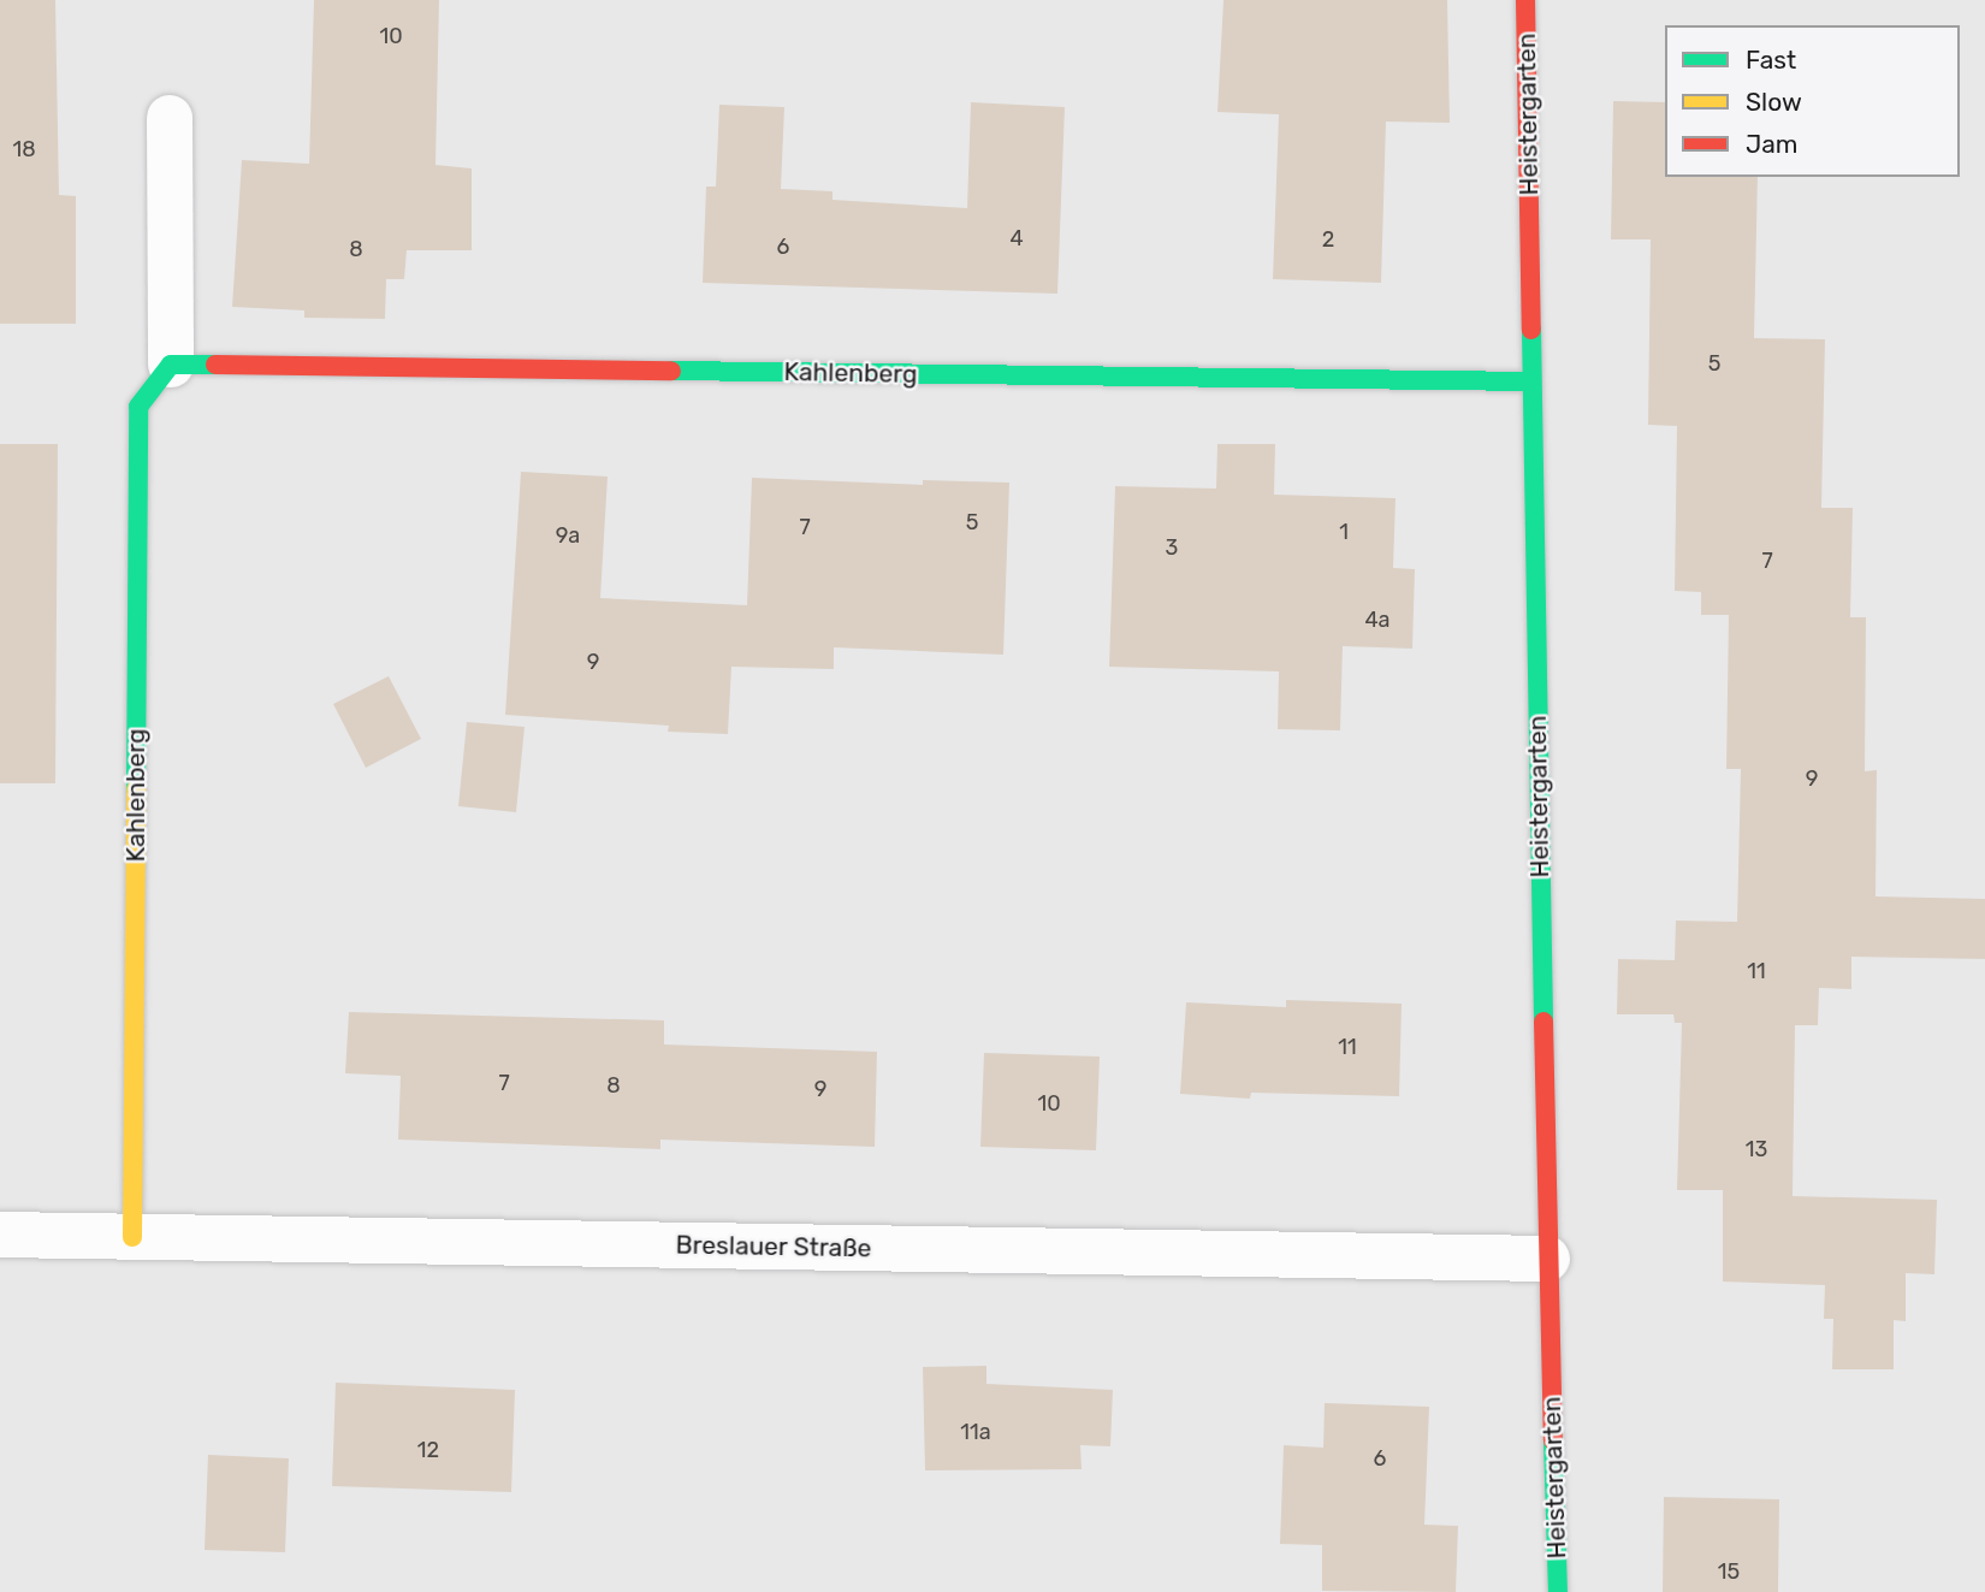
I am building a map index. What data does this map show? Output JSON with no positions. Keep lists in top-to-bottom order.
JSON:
{
  "streets": {
    "street": ["Heistergarten", "Kahlenberg", "Breslauer Straße"]
  },
  "crossings": [
    ["Heistergarten", "Kahlenberg"],
    ["Heistergarten", "Breslauer Straße"],
    ["Kahlenberg", "Breslauer Straße"]
  ],
  "house_numbers": [
    "10",
    "18",
    "4",
    "2",
    "6",
    "8",
    "5",
    "5",
    "7",
    "1",
    "9a",
    "3",
    "7",
    "4a",
    "9",
    "9",
    "11",
    "11",
    "7",
    "8",
    "9",
    "10",
    "13",
    "11a",
    "12",
    "6",
    "15"
  ],
  "legend": ["Fast", "Slow", "Jam"]
}
